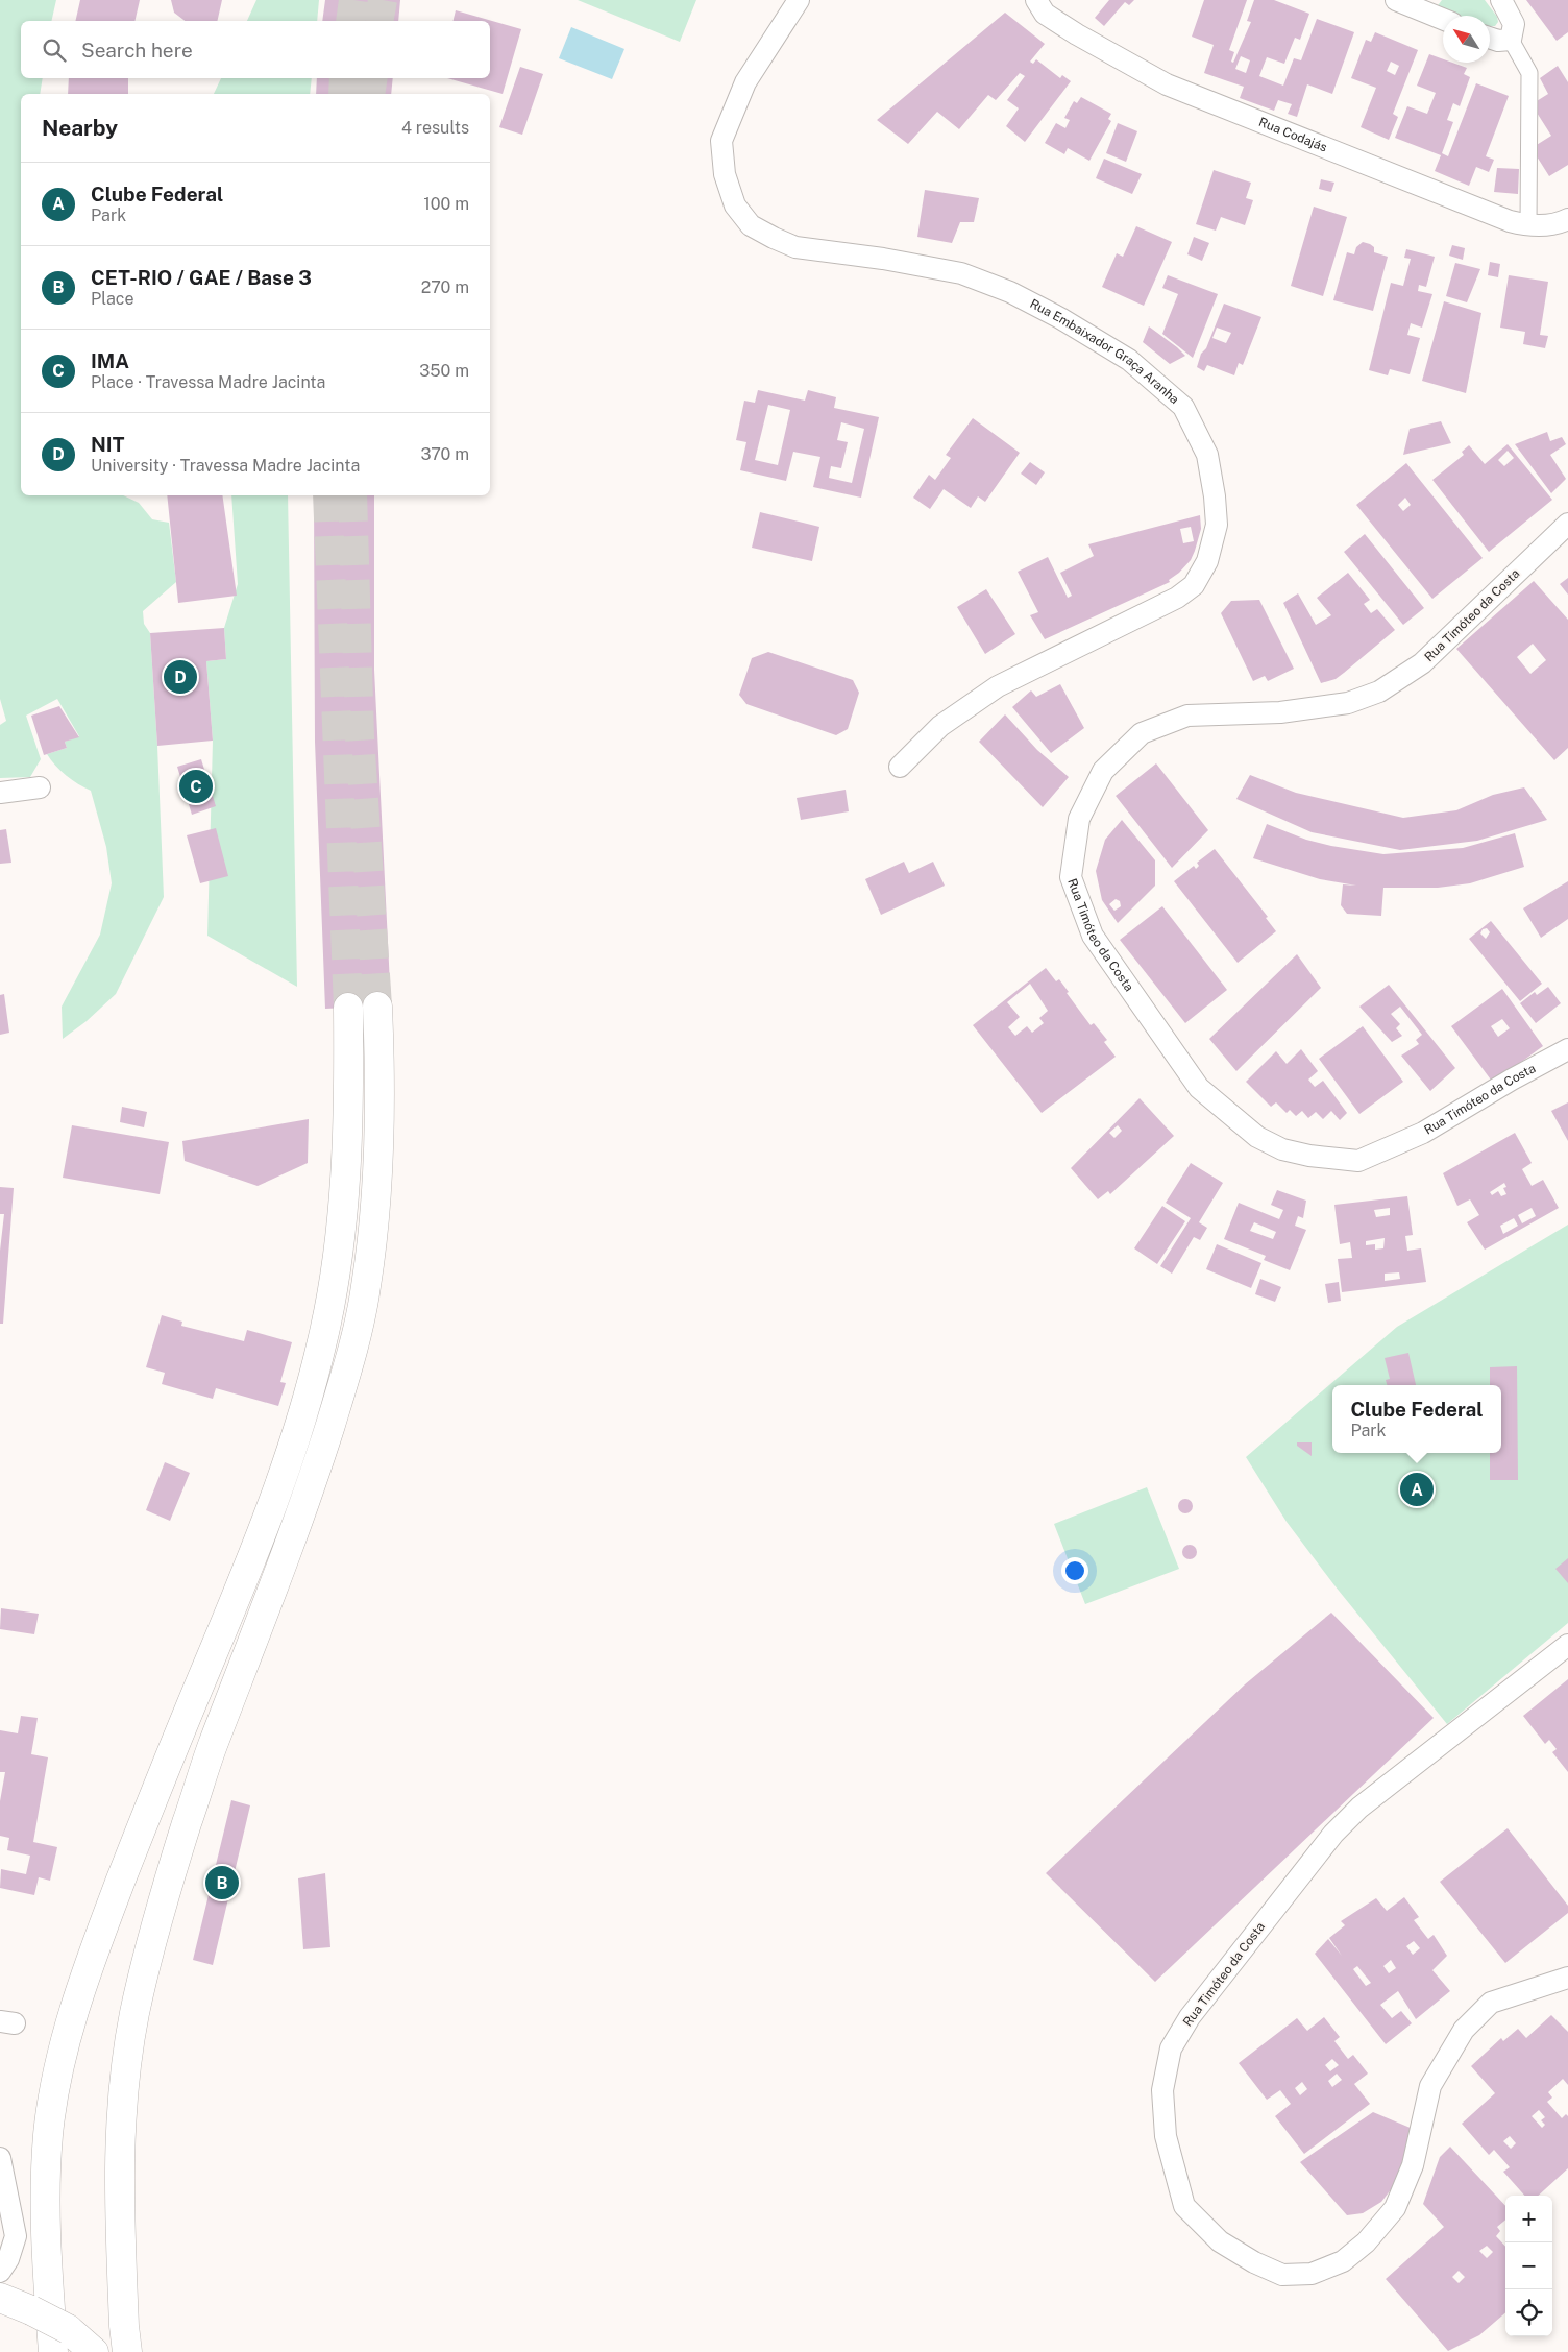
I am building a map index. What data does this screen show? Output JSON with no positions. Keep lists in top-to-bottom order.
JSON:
{
  "streets": {
    "street": ["Rua Codajás", "Rua Embaixador Graça Aranha", "Rua Timóteo da Costa"]
  },
  "north": "top left",
  "page": {
    "search": "Search here",
    "heading": ["Nearby", "4 results"],
    "list": [
      {
        "mark": "A",
        "name": "Clube Federal",
        "note": "Park",
        "value": "100 m"
      },
      {
        "mark": "B",
        "name": "CET-RIO / GAE / Base 3",
        "note": "Place",
        "value": "270 m"
      },
      {
        "mark": "C",
        "name": "IMA",
        "note": "Place · Travessa Madre Jacinta",
        "value": "350 m"
      },
      {
        "mark": "D",
        "name": "NIT",
        "note": "University · Travessa Madre Jacinta",
        "value": "370 m"
      }
    ],
    "pins": [
      "D",
      "C",
      "A",
      "B"
    ],
    "popup": ["Clube Federal", "Park"],
    "map_buttons": ["+", "−"]
  }
}
